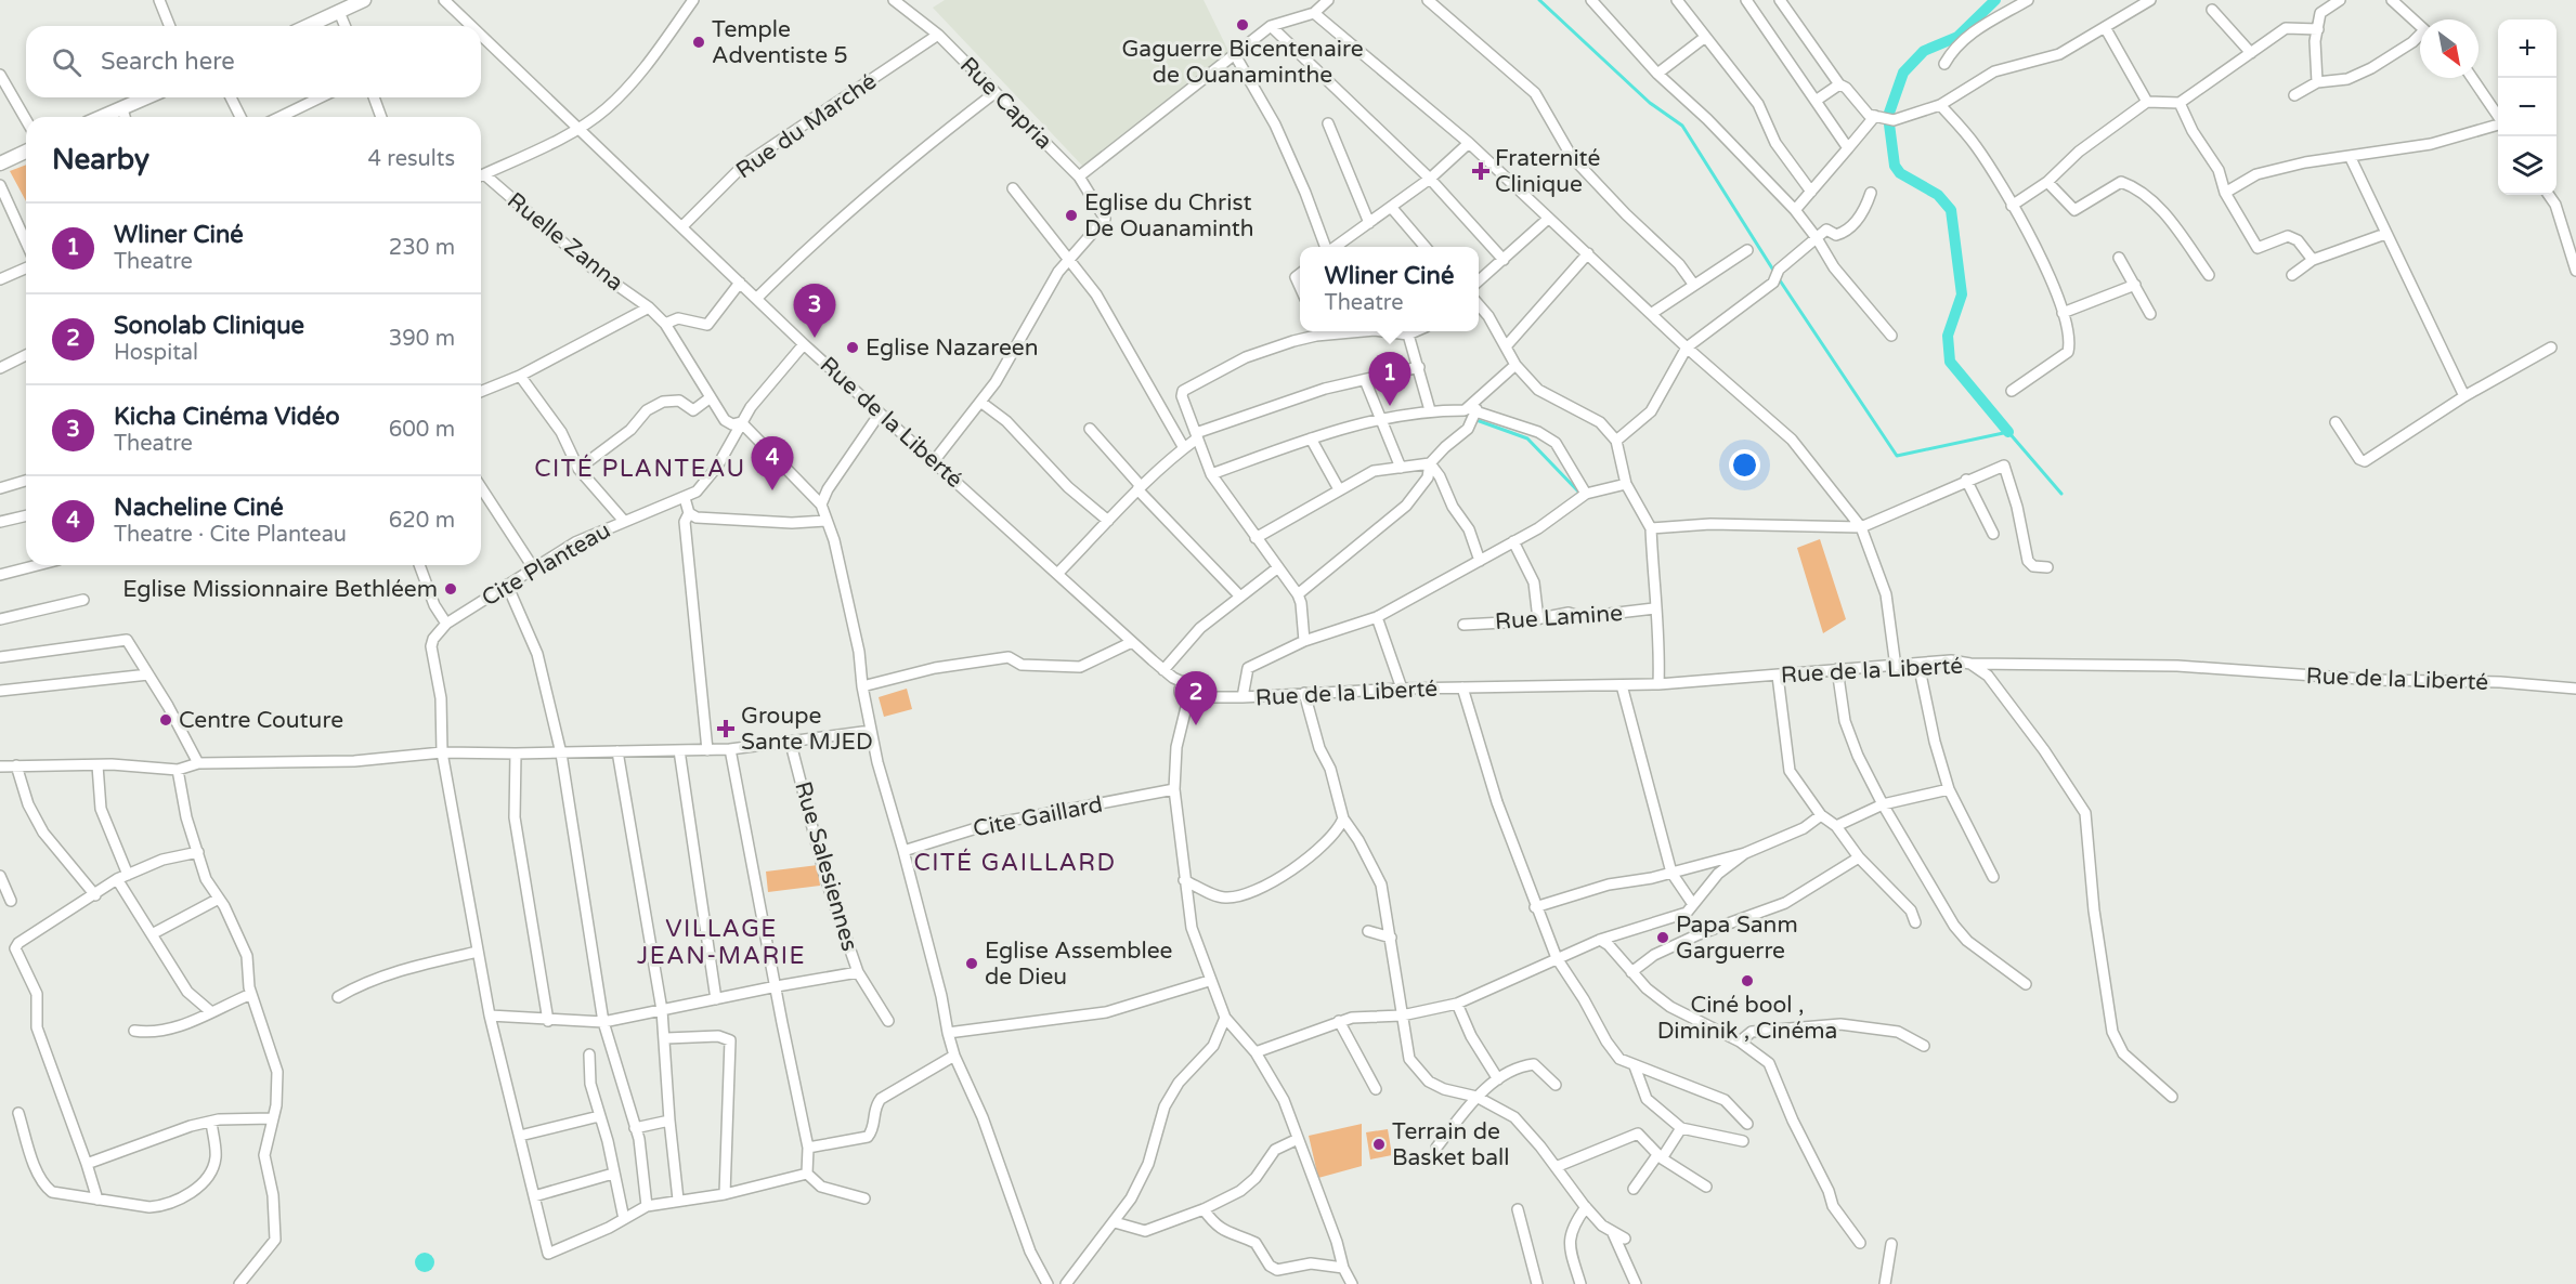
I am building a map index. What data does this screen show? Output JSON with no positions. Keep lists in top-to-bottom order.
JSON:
{
  "streets": {
    "street": [
      "Rue Capria",
      "Rue du Marché",
      "Ruelle Zanna",
      "Rue de la Liberté",
      "Cite Planteau",
      "Rue Lamine",
      "Cite Gaillard",
      "Rue Salesiennes"
    ]
  },
  "crossings": [
    ["Rue Capria", "Rue du Marché"],
    ["Rue du Marché", "Rue de la Liberté"],
    ["Ruelle Zanna", "Cite Planteau"],
    ["Rue de la Liberté", "Cite Planteau"]
  ],
  "districts": ["CITÉ PLANTEAU", "CITÉ GAILLARD", "VILLAGE JEAN-MARIE"],
  "places": {
    "other": [
      "Gaguerre Bicentenaire de Ouanaminthe",
      "Temple Adventiste 5",
      "Eglise du Christ De Ouanaminth",
      "Eglise Nazareen",
      "Eglise Missionnaire Bethléem",
      "Centre Couture",
      "Papa Sanm Garguerre",
      "Eglise Assemblee de Dieu",
      "Ciné bool , Diminik , Cinéma",
      "Terrain de Basket ball"
    ],
    "health": ["Fraternité Clinique", "Groupe Sante MJED"]
  },
  "north": "bottom right",
  "page": {
    "map_buttons": ["+", "−"],
    "search": "Search here",
    "heading": ["Nearby", "4 results"],
    "list": [
      {
        "mark": "1",
        "name": "Wliner Ciné",
        "note": "Theatre",
        "value": "230 m"
      },
      {
        "mark": "2",
        "name": "Sonolab Clinique",
        "note": "Hospital",
        "value": "390 m"
      },
      {
        "mark": "3",
        "name": "Kicha Cinéma Vidéo",
        "note": "Theatre",
        "value": "600 m"
      },
      {
        "mark": "4",
        "name": "Nacheline Ciné",
        "note": "Theatre · Cite Planteau",
        "value": "620 m"
      }
    ],
    "popup": ["Wliner Ciné", "Theatre"],
    "pins": [
      "3",
      "1",
      "4",
      "2"
    ]
  }
}
